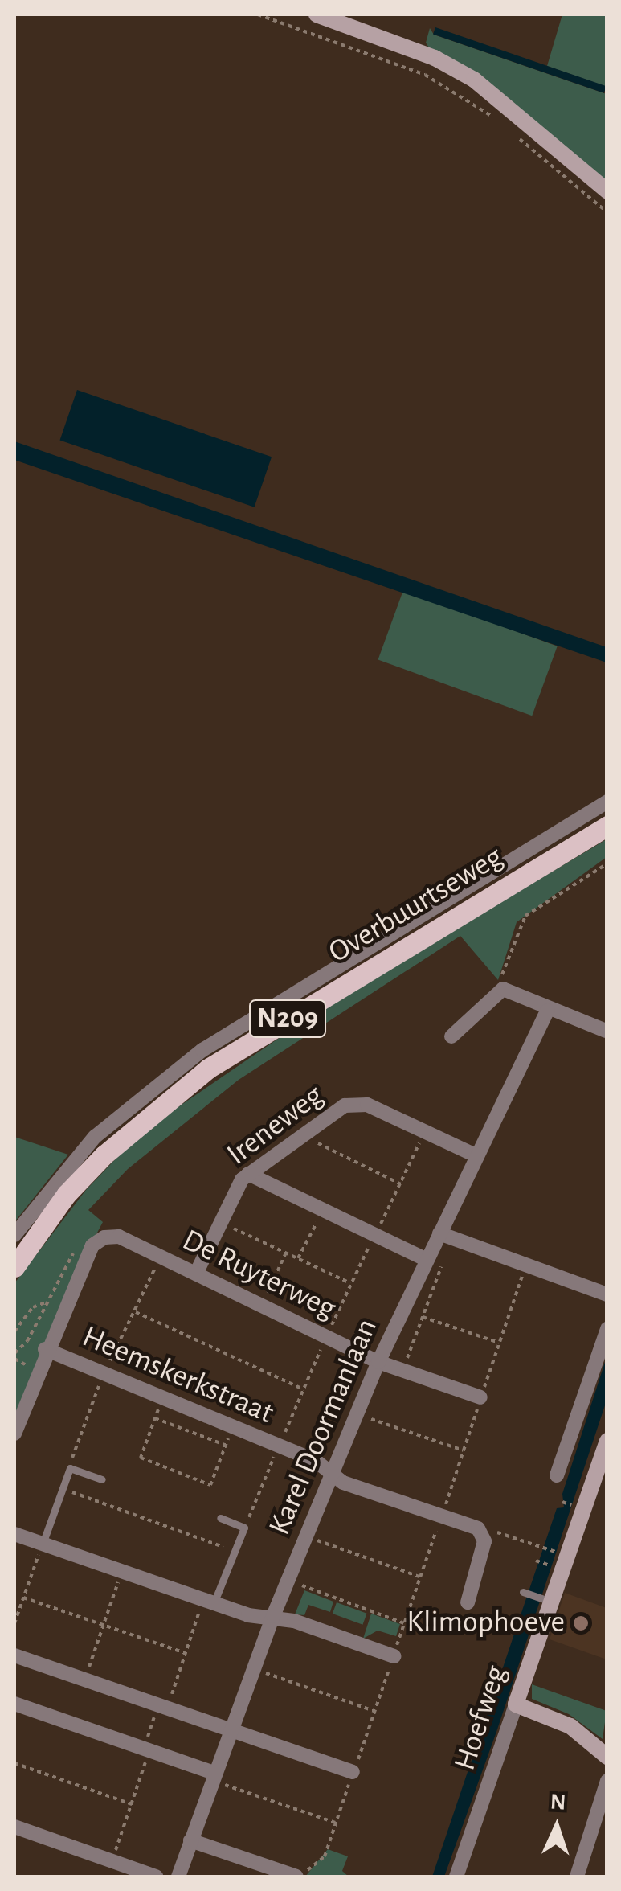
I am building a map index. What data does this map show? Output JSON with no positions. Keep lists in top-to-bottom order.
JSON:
{
  "streets": {
    "main road": ["Overbuurtseweg", "N209"],
    "street": [
      "Ireneweg",
      "De Ruyterweg",
      "Heemskerkstraat",
      "Karel Doormanlaan",
      "Hoefweg"
    ]
  },
  "crossings": [
    ["Ireneweg", "De Ruyterweg"],
    ["Ireneweg", "Karel Doormanlaan"],
    ["De Ruyterweg", "Heemskerkstraat"],
    ["De Ruyterweg", "Karel Doormanlaan"],
    ["Heemskerkstraat", "Karel Doormanlaan"]
  ],
  "places": ["Klimophoeve"],
  "north": "top"
}
